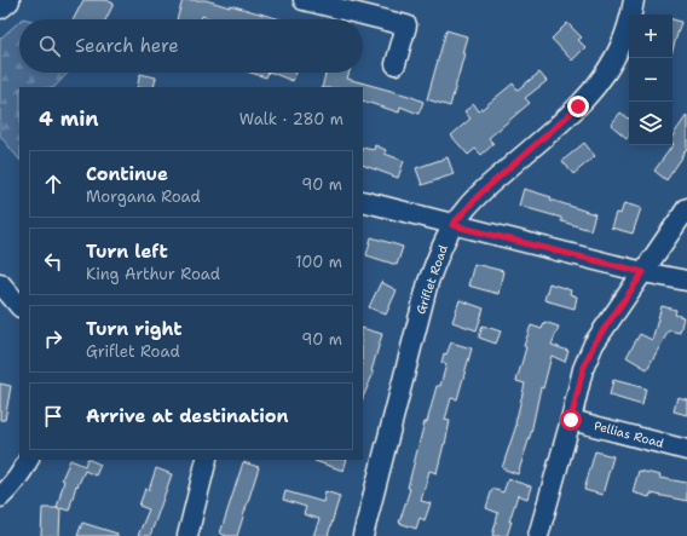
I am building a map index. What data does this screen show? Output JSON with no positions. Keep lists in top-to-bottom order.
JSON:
{
  "streets": {
    "street": ["Griflet Road", "Pellias Road"]
  },
  "page": {
    "map_buttons": ["+", "−"],
    "search": "Search here",
    "heading": ["4 min", "Walk · 280 m"],
    "list": [
      ["Continue", "Morgana Road", "90 m"],
      ["Turn left", "King Arthur Road", "100 m"],
      ["Turn right", "Griflet Road", "90 m"],
      "Arrive at destination"
    ]
  }
}
